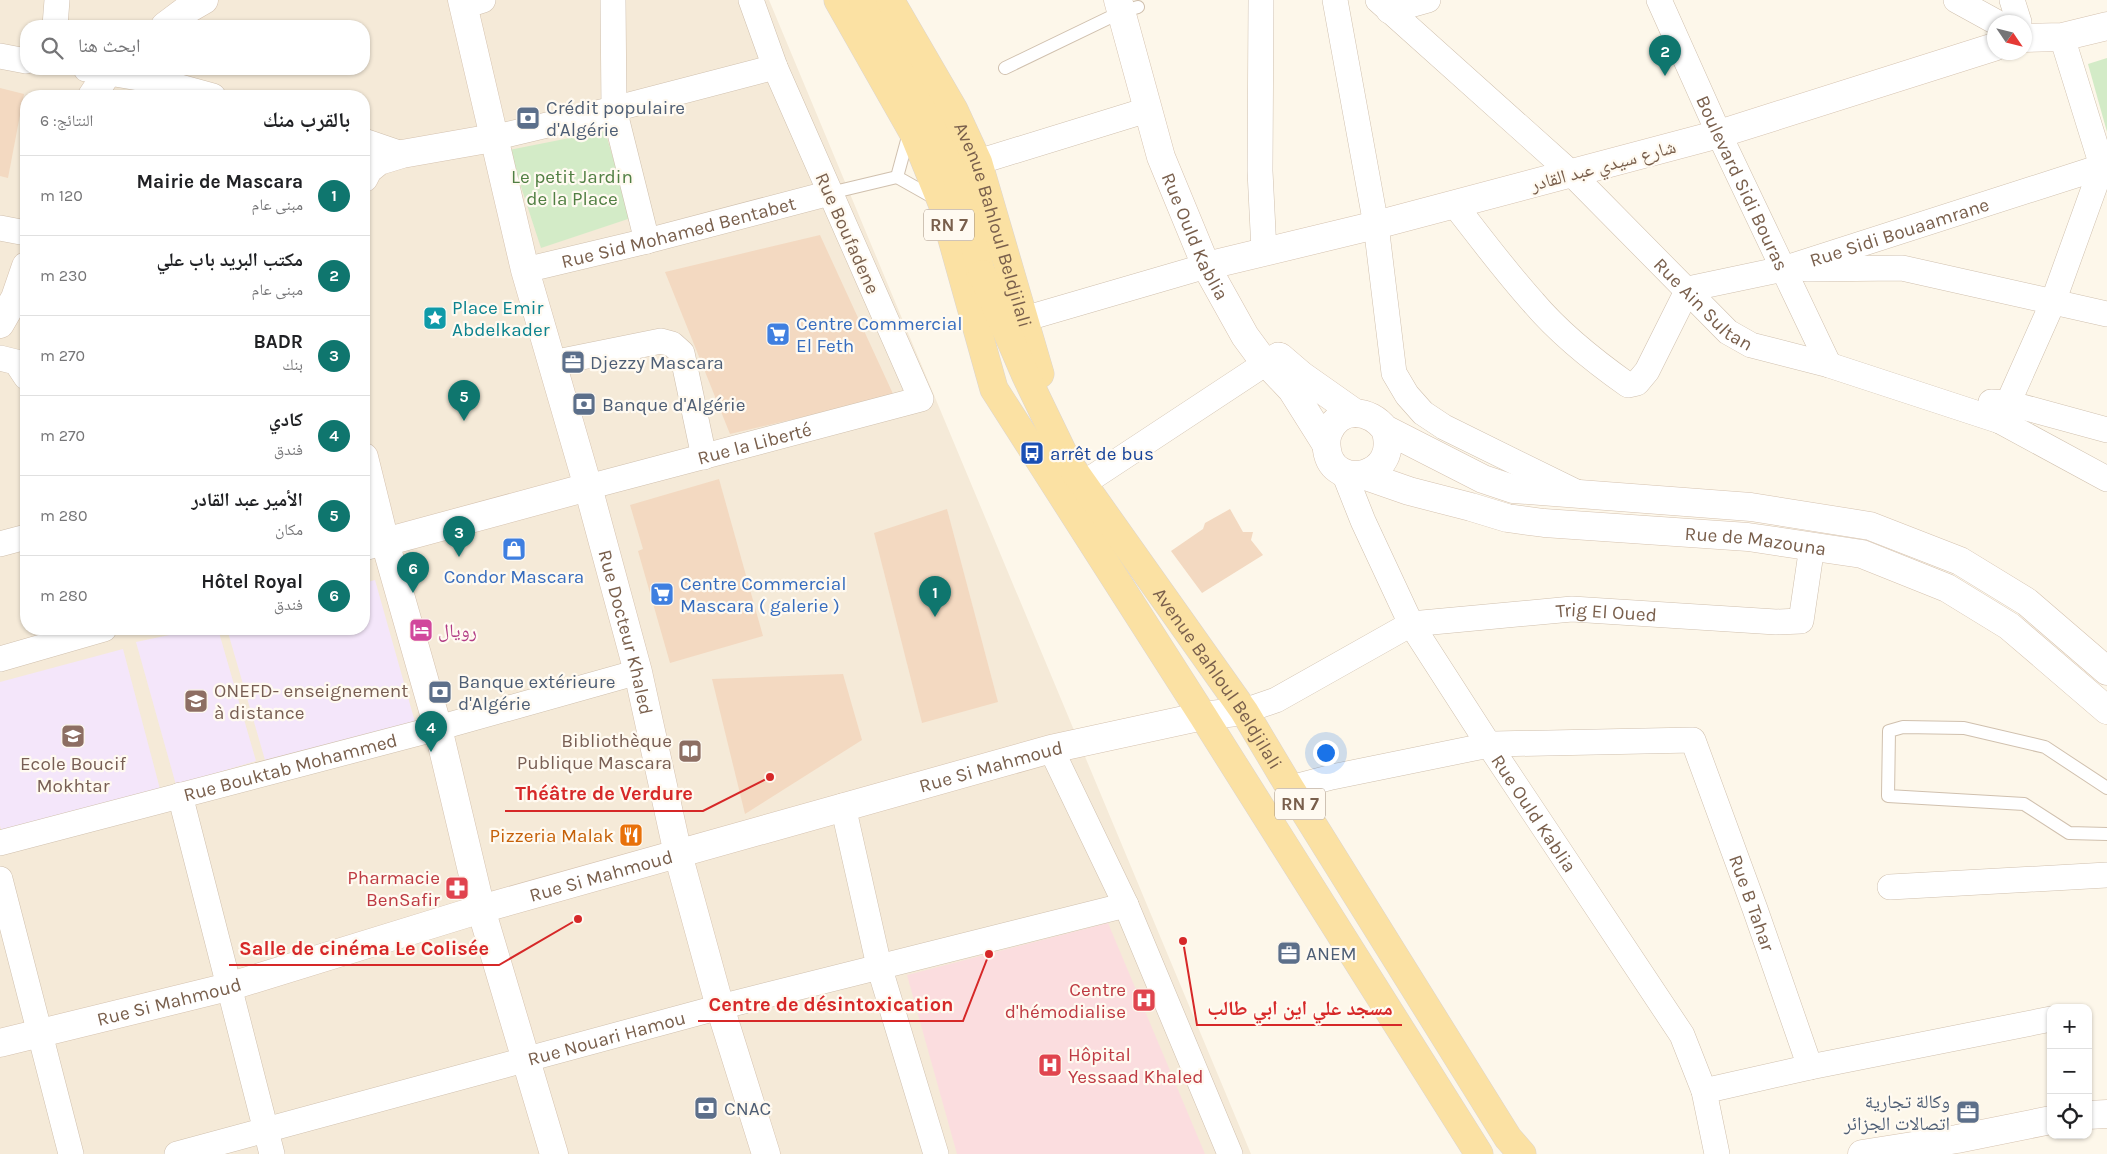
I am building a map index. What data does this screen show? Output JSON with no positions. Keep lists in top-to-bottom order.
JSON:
{
  "streets": {
    "main road": ["RN 7", "Avenue Bahloul Beldjilali"],
    "street": [
      "شارع سيدي عبد القادر",
      "Boulevard Sidi Bouras",
      "Rue Sid Mohamed Bentabet",
      "Rue Sidi Bouaamrane",
      "Rue Boufadene",
      "Rue Ould Kablia",
      "Rue Ain Sultan",
      "Rue la Liberté",
      "Rue de Mazouna",
      "Trig El Oued",
      "Rue Docteur Khaled",
      "Rue Bouktab Mohammed",
      "Rue Si Mahmoud",
      "Rue B Tahar",
      "Rue Nouari Hamou"
    ]
  },
  "crossings": [
    ["شارع سيدي عبد القادر", "Boulevard Sidi Bouras"],
    ["شارع سيدي عبد القادر", "Rue Ould Kablia"],
    ["شارع سيدي عبد القادر", "Rue Ain Sultan"],
    ["Boulevard Sidi Bouras", "Rue Sidi Bouaamrane"],
    ["Boulevard Sidi Bouras", "Rue Ain Sultan"],
    ["RN 7", "Avenue Bahloul Beldjilali"],
    ["Avenue Bahloul Beldjilali", "Rue Si Mahmoud"],
    ["Rue Sid Mohamed Bentabet", "Rue Boufadene"],
    ["Rue Sid Mohamed Bentabet", "Rue Docteur Khaled"],
    ["Rue Sidi Bouaamrane", "Rue Ain Sultan"],
    ["Rue Boufadene", "Rue la Liberté"],
    ["Rue Ould Kablia", "Rue de Mazouna"],
    ["Rue Ould Kablia", "Trig El Oued"],
    ["Rue Ould Kablia", "Rue B Tahar"],
    ["Rue la Liberté", "Rue Docteur Khaled"],
    ["Rue de Mazouna", "Trig El Oued"],
    ["Rue Docteur Khaled", "Rue Bouktab Mohammed"],
    ["Rue Docteur Khaled", "Rue Si Mahmoud"],
    ["Rue Docteur Khaled", "Rue Nouari Hamou"]
  ],
  "parks": ["Le petit Jardin de la Place"],
  "places": {
    "bank": [
      "Crédit populaire d'Algérie",
      "Banque d'Algérie",
      "Banque extérieure d'Algérie",
      "CNAC"
    ],
    "place": ["Place Emir Abdelkader"],
    "supermarket": ["Centre Commercial El Feth", "Centre Commercial Mascara ( galerie )"],
    "office": ["Djezzy Mascara", "ANEM", "وكالة تجارية اتصالات الجزائر"],
    "bus stop": ["arrêt de bus"],
    "shop": ["Condor Mascara"],
    "hotel": ["رويال"],
    "school or university": ["ONEFD- enseignement à distance", "Ecole Boucif Mokhtar"],
    "library": ["Bibliothèque Publique Mascara"],
    "other": [
      "Théâtre de Verdure",
      "Salle de cinéma Le Colisée",
      "مسجد علي اين ابي طالب",
      "Centre de désintoxication"
    ],
    "restaurant": ["Pizzeria Malak"],
    "pharmacy": ["Pharmacie BenSafir"],
    "hospital": ["Centre d'hémodialise", "Hôpital Yessaad Khaled"]
  },
  "north": "bottom right",
  "page": {
    "search": "ابحث هنا",
    "pins": [
      "2",
      "5",
      "3",
      "6",
      "1",
      "4"
    ],
    "heading": ["بالقرب منك", "النتائج: 6"],
    "list": [
      {
        "mark": "1",
        "name": "Mairie de Mascara",
        "note": "مبنى عام",
        "value": "120 m"
      },
      {
        "mark": "2",
        "name": "مكتب البريد باب علي",
        "note": "مبنى عام",
        "value": "230 m"
      },
      {
        "mark": "3",
        "name": "BADR",
        "note": "بنك",
        "value": "270 m"
      },
      {
        "mark": "4",
        "name": "كادي",
        "note": "فندق",
        "value": "270 m"
      },
      {
        "mark": "5",
        "name": "الأمير عبد القادر",
        "note": "مكان",
        "value": "280 m"
      },
      {
        "mark": "6",
        "name": "Hôtel Royal",
        "note": "فندق",
        "value": "280 m"
      }
    ],
    "map_buttons": ["+", "−"]
  }
}
